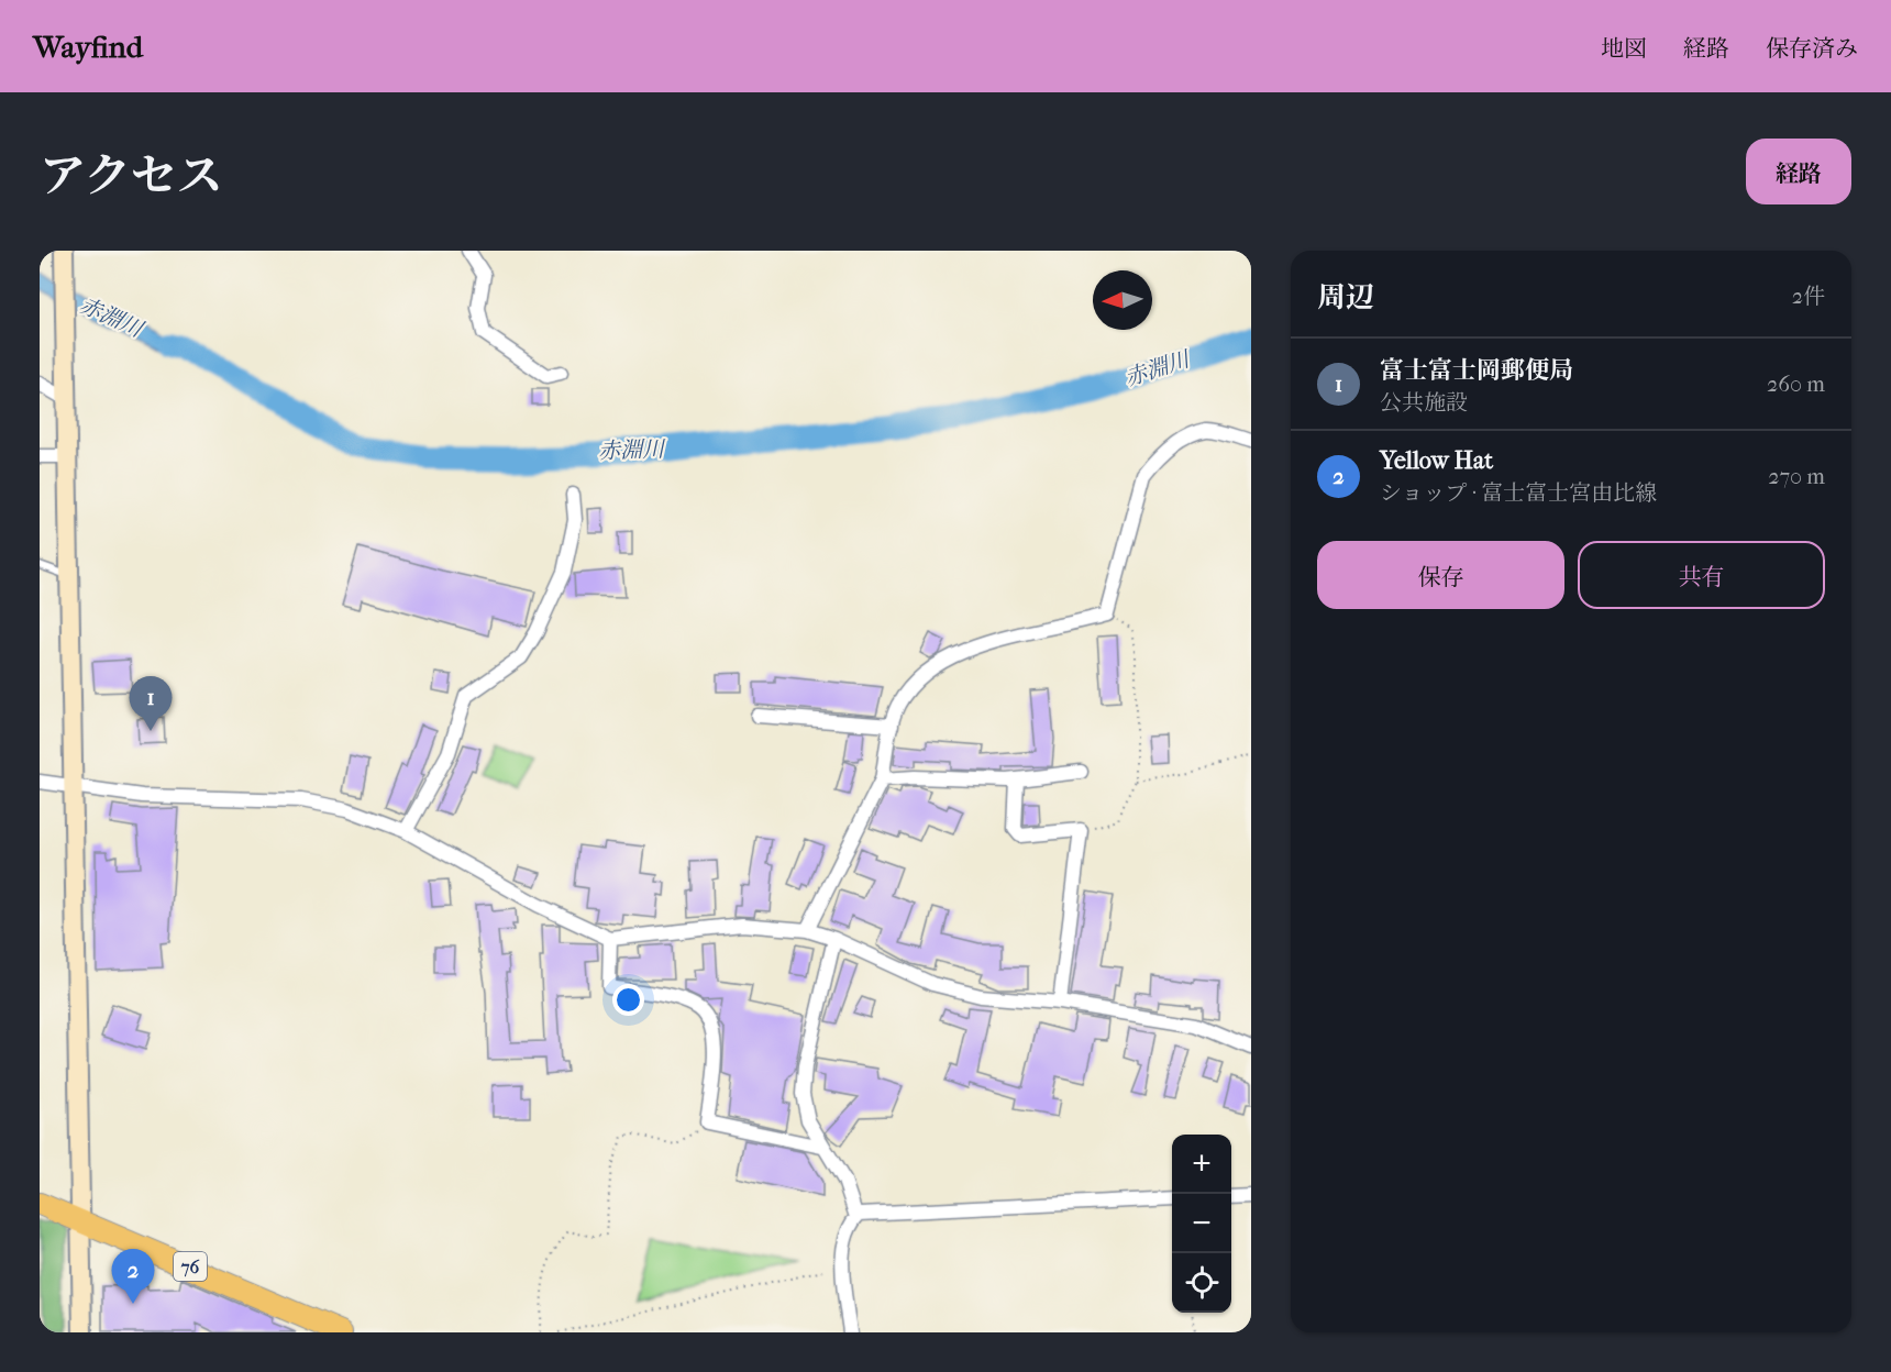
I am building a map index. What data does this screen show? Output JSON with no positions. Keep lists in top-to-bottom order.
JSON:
{
  "streets": {
    "main road": ["76"]
  },
  "water": ["赤淵川"],
  "north": "left",
  "page": {
    "header": "Wayfind",
    "nav": ["地図", "経路", "保存済み"],
    "title": "アクセス",
    "buttons": [
      "経路",
      ["保存", "共有"]
    ],
    "heading": ["周辺", "2件"],
    "list": [
      {
        "mark": "1",
        "name": "富士富士岡郵便局",
        "note": "公共施設",
        "value": "260 m"
      },
      {
        "mark": "2",
        "name": "Yellow Hat",
        "note": "ショップ · 富士富士宮由比線",
        "value": "270 m"
      }
    ],
    "pins": ["1", "2"],
    "map_buttons": ["+", "−"]
  }
}
